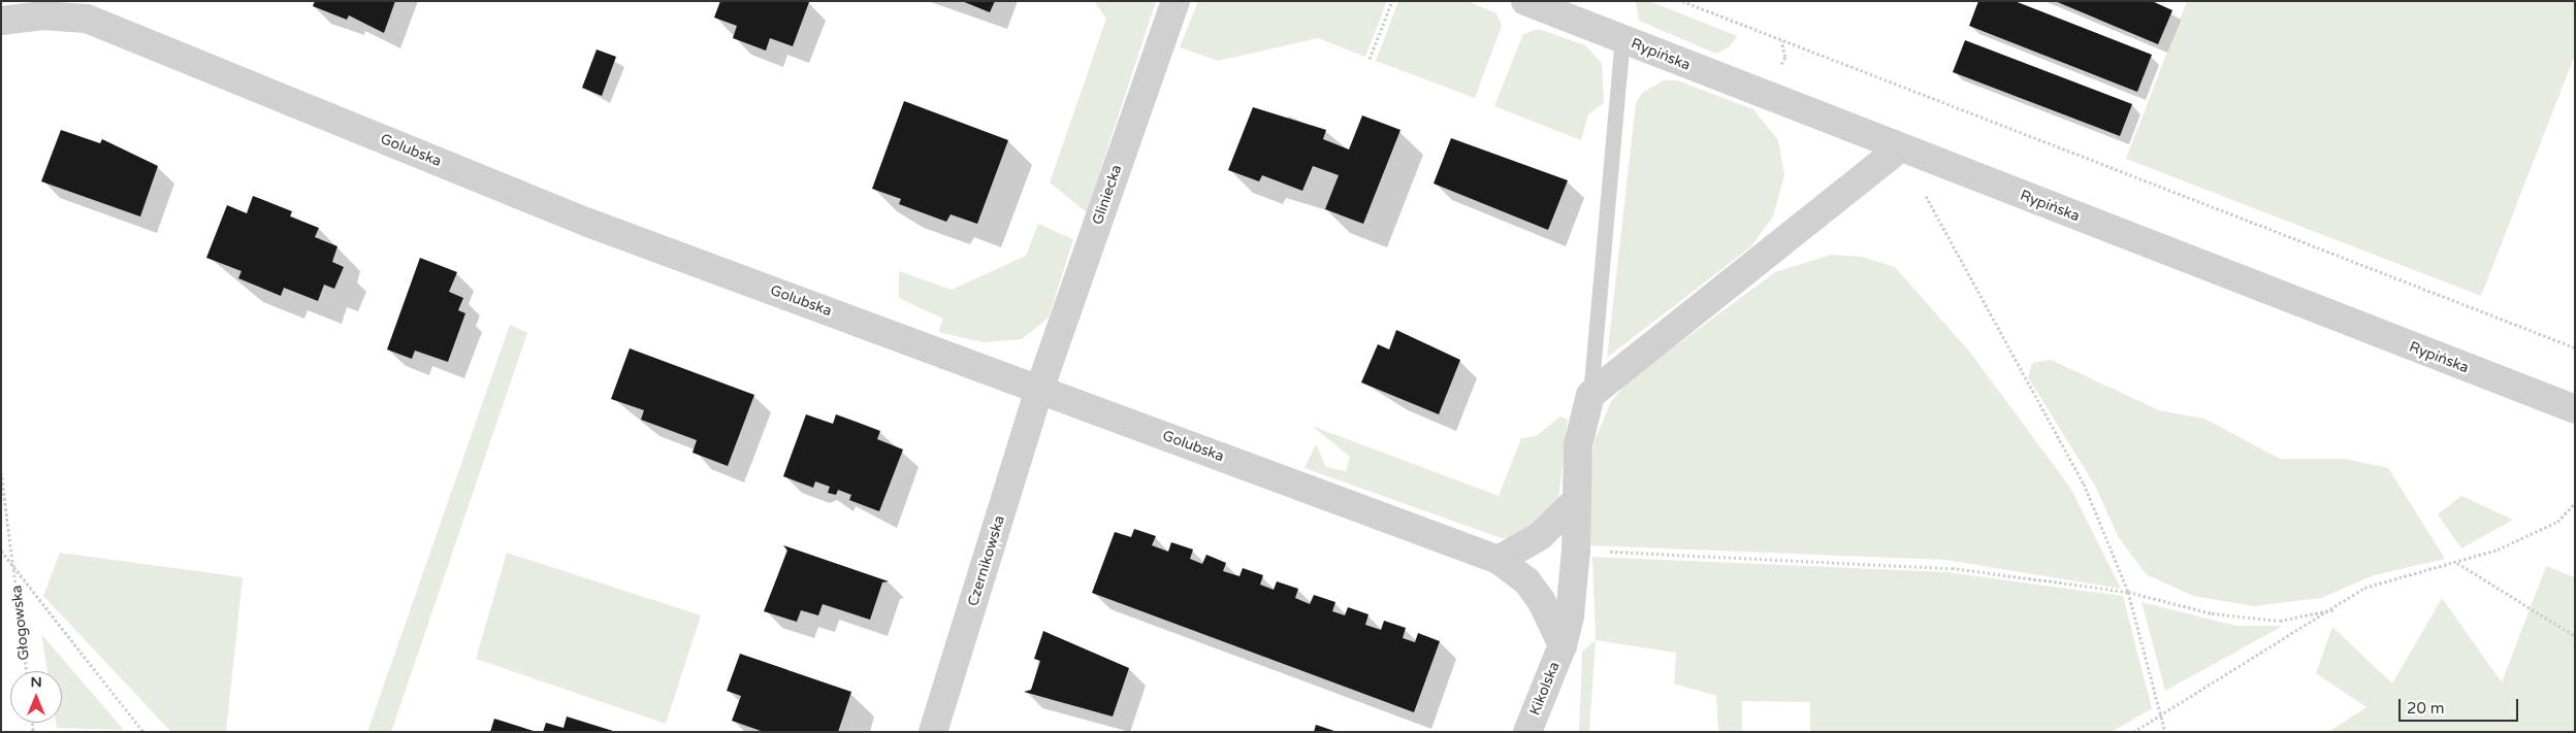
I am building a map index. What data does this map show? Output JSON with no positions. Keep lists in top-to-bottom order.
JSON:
{
  "streets": {
    "street": [
      "Rypińska",
      "Golubska",
      "Gliniecka",
      "Czernikowska",
      "Kikolska"
    ],
    "path": ["Głogowska"]
  },
  "crossings": [
    ["Golubska", "Gliniecka"],
    ["Golubska", "Czernikowska"],
    ["Golubska", "Kikolska"],
    ["Gliniecka", "Czernikowska"]
  ],
  "scale_bar": "20 m",
  "north": "top"
}
